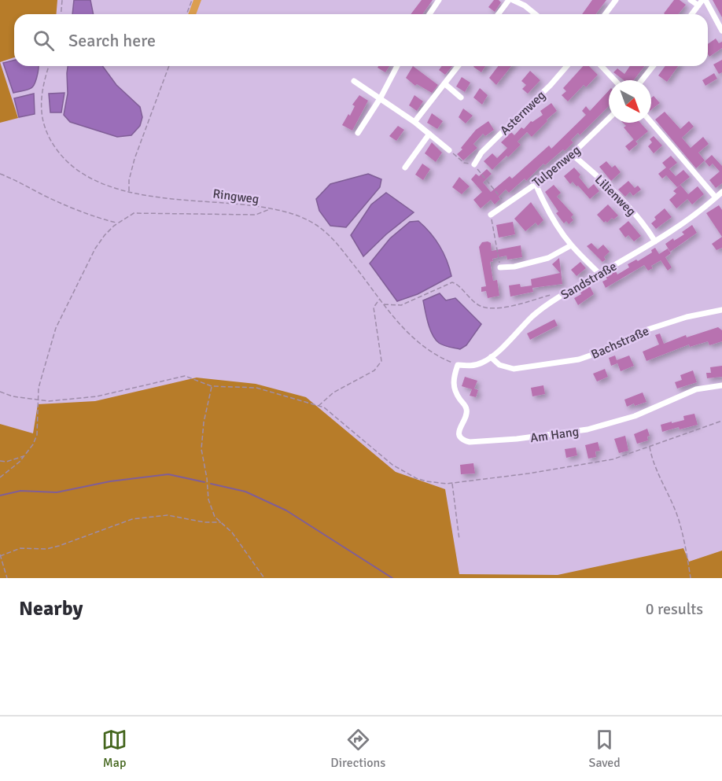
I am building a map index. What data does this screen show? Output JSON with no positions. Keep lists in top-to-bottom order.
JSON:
{
  "streets": {
    "street": [
      "Asternweg",
      "Tulpenweg",
      "Lilienweg",
      "Sandstraße",
      "Bachstraße",
      "Am Hang"
    ],
    "path": ["Ringweg"]
  },
  "crossings": [
    ["Tulpenweg", "Lilienweg"],
    ["Lilienweg", "Sandstraße"],
    ["Ringweg", "Sandstraße"],
    ["Ringweg", "Am Hang"],
    ["Sandstraße", "Bachstraße"],
    ["Sandstraße", "Am Hang"]
  ],
  "north": "bottom right",
  "page": {
    "search": "Search here",
    "heading": ["Nearby", "0 results"],
    "nav": ["Map", "Directions", "Saved"]
  }
}
